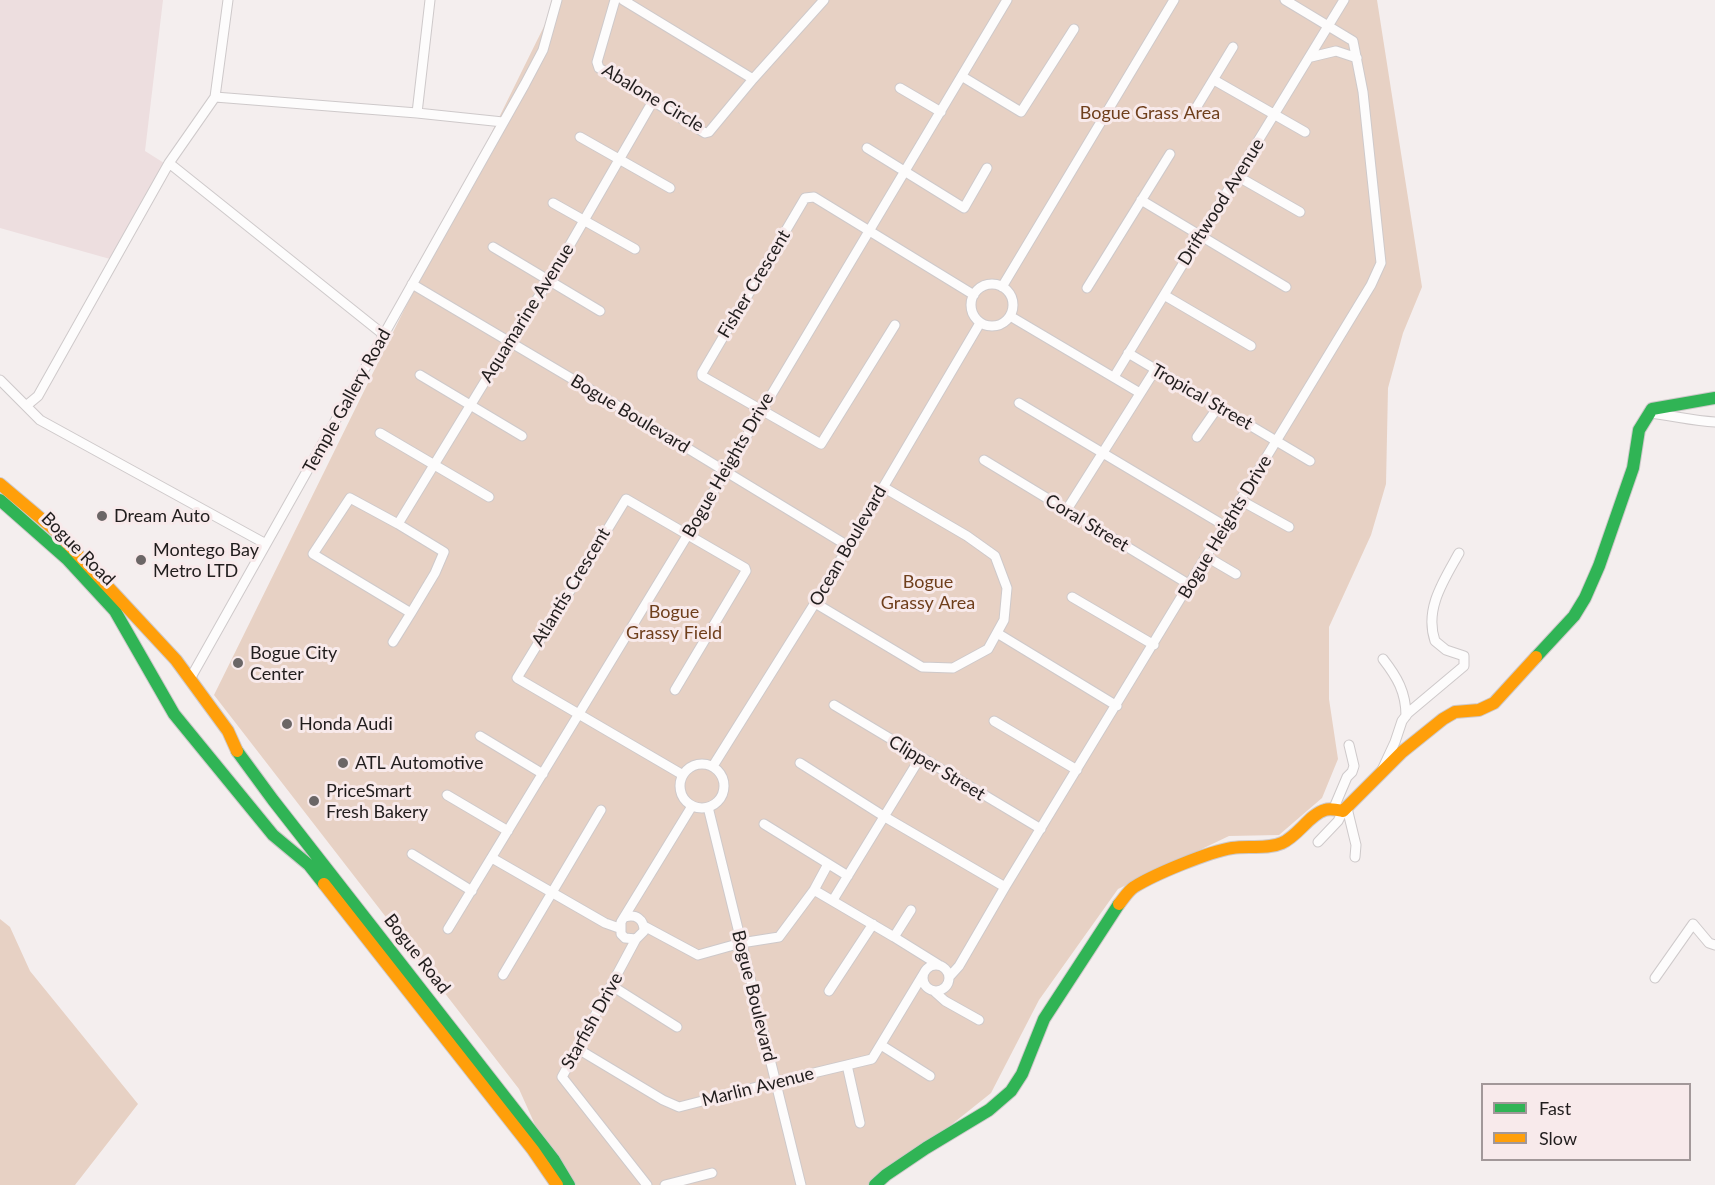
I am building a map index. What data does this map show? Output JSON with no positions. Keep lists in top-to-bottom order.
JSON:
{
  "streets": {
    "main road": ["Bogue Road"],
    "street": [
      "Abalone Circle",
      "Driftwood Avenue",
      "Fisher Crescent",
      "Aquamarine Avenue",
      "Tropical Street",
      "Temple Gallery Road",
      "Bogue Boulevard",
      "Bogue Heights Drive",
      "Coral Street",
      "Ocean Boulevard",
      "Atlantis Crescent",
      "Clipper Street",
      "Starfish Drive",
      "Marlin Avenue"
    ]
  },
  "crossings": [
    ["Abalone Circle", "Aquamarine Avenue"],
    ["Driftwood Avenue", "Tropical Street"],
    ["Driftwood Avenue", "Bogue Heights Drive"],
    ["Fisher Crescent", "Bogue Heights Drive"],
    ["Aquamarine Avenue", "Bogue Boulevard"],
    ["Tropical Street", "Bogue Heights Drive"],
    ["Temple Gallery Road", "Bogue Boulevard"],
    ["Temple Gallery Road", "Bogue Road"],
    ["Bogue Boulevard", "Bogue Heights Drive"],
    ["Bogue Boulevard", "Ocean Boulevard"],
    ["Bogue Boulevard", "Marlin Avenue"],
    ["Bogue Heights Drive", "Coral Street"],
    ["Bogue Heights Drive", "Atlantis Crescent"],
    ["Bogue Heights Drive", "Clipper Street"],
    ["Bogue Heights Drive", "Marlin Avenue"],
    ["Starfish Drive", "Marlin Avenue"]
  ],
  "parks": ["Bogue Grass Area", "Bogue Grassy Area", "Bogue Grassy Field"],
  "places": [
    "Dream Auto",
    "Montego Bay Metro LTD",
    "Bogue City Center",
    "Honda Audi",
    "ATL Automotive",
    "PriceSmart Fresh Bakery"
  ],
  "legend": ["Fast", "Slow"]
}
